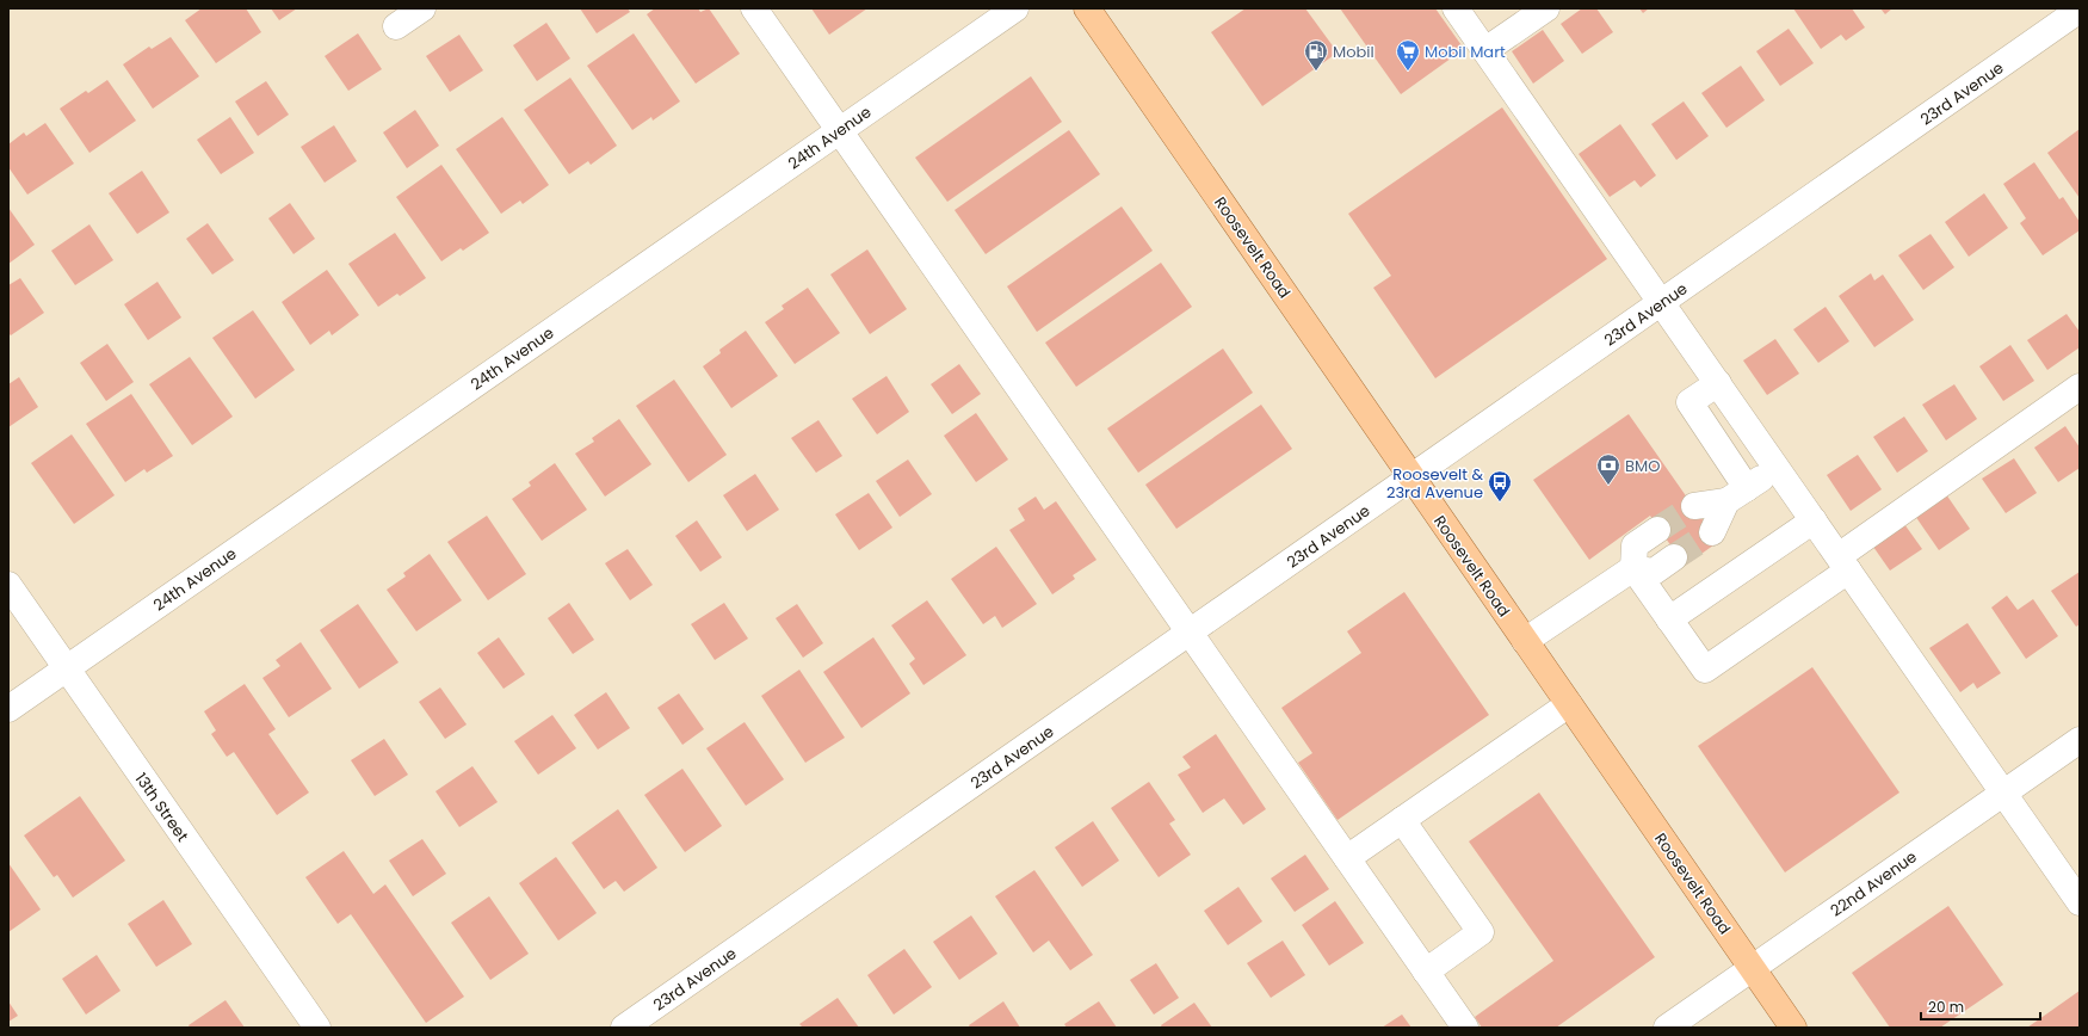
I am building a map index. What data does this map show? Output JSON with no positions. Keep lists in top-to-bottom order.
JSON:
{
  "streets": {
    "main road": ["Roosevelt Road"],
    "street": [
      "23rd Avenue",
      "24th Avenue",
      "13th Street",
      "22nd Avenue"
    ]
  },
  "crossings": [
    ["23rd Avenue", "Roosevelt Road"],
    ["24th Avenue", "13th Street"],
    ["Roosevelt Road", "22nd Avenue"]
  ],
  "places": {
    "fuel station": ["Mobil"],
    "supermarket": ["Mobil Mart"],
    "bank": ["BMO"],
    "bus stop": ["Roosevelt & 23rd Avenue"]
  },
  "scale_bar": "20 m"
}
